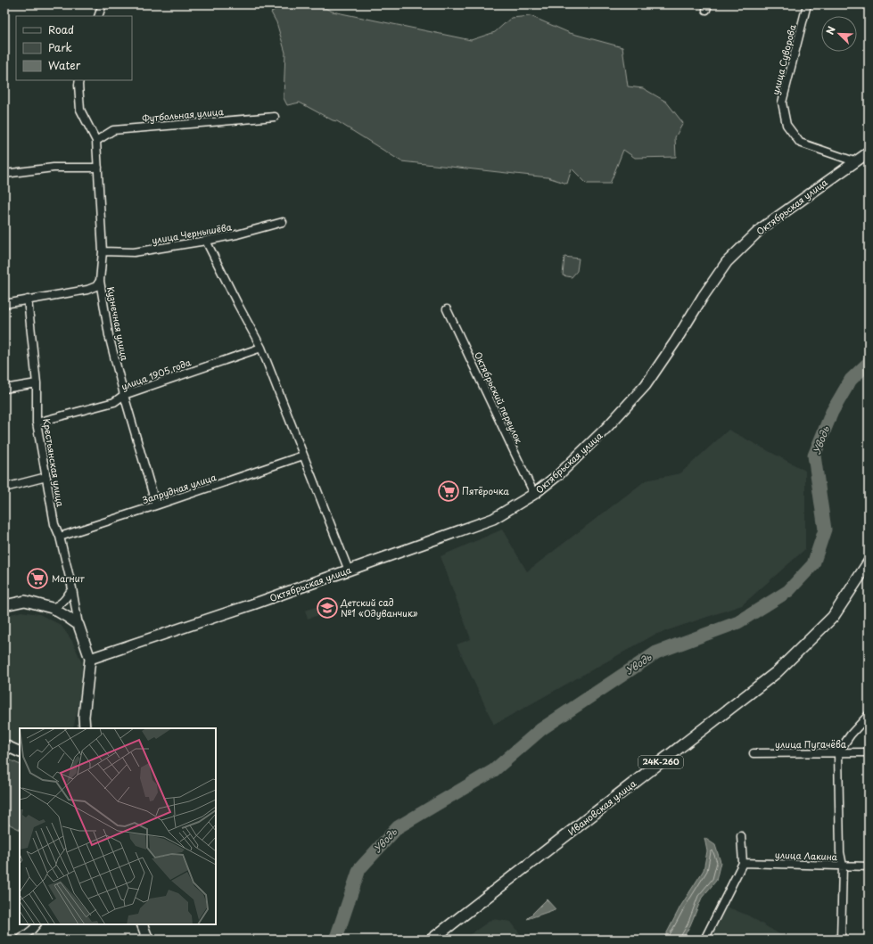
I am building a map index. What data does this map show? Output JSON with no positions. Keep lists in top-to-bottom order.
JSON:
{
  "streets": {
    "main road": ["24К-260", "Ивановская улица"],
    "street": [
      "улица Суворова",
      "Футбольная улица",
      "Октябрьская улица",
      "улица Чернышёва",
      "Кузнечная улица",
      "улица 1905 года",
      "Октябрьский переулок",
      "Крестьянская улица",
      "Запрудная улица",
      "улица Пугачёва",
      "улица Лакина"
    ]
  },
  "crossings": [
    ["улица Суворова", "Октябрьская улица"],
    ["Футбольная улица", "Кузнечная улица"],
    ["Октябрьская улица", "Октябрьский переулок"],
    ["улица Чернышёва", "Кузнечная улица"],
    ["Кузнечная улица", "улица 1905 года"],
    ["Кузнечная улица", "Запрудная улица"],
    ["улица 1905 года", "Крестьянская улица"],
    ["Крестьянская улица", "Запрудная улица"]
  ],
  "water": ["Уводь"],
  "places": {
    "supermarket": ["Пятёрочка", "Магнит"],
    "school or university": ["Детский сад №1 «Одуванчик»"]
  },
  "legend": ["Road", "Park", "Water"],
  "north": "top left"
}
